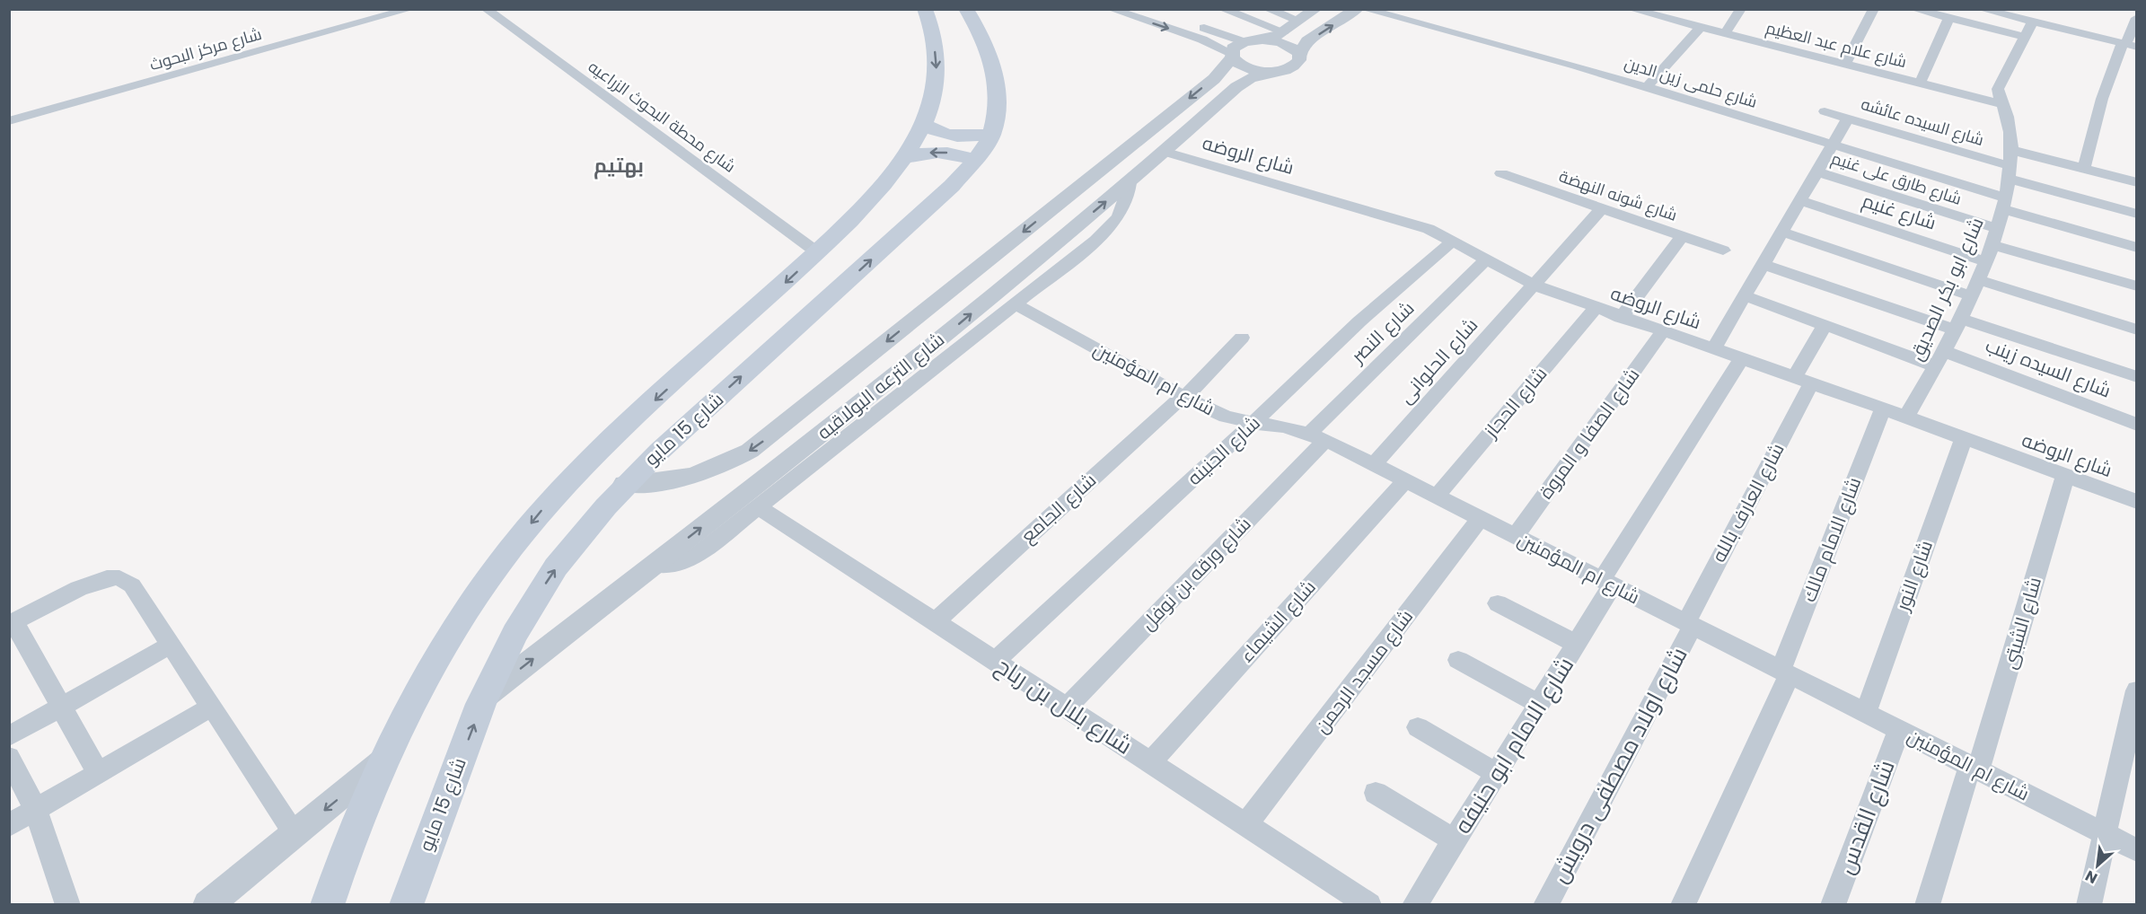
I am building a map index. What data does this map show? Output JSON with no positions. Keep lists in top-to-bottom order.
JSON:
{
  "streets": {
    "main road": ["شارع 15 مايو"],
    "street": [
      "شارع علام عبد العظيم",
      "شارع مركز البحوث",
      "شارع حلمى زين الدين",
      "شارع محطة البحوث الزراعيه",
      "شارع السيده عائشه",
      "شارع الروضه",
      "شارع طارق على غنيم",
      "شارع شونه النهضة",
      "شارع غنيم",
      "شارع ابو بكر الصديق",
      "شارع النصر",
      "شارع الحلوانى",
      "شارع السيده زينب",
      "شارع ام المؤمنين",
      "شارع الترعه البولاقيه",
      "شارع الحجاز",
      "شارع الصفا و المروة",
      "شارع الجنينه",
      "شارع العارف بالله",
      "شارع الجامع",
      "شارع الامام مالك",
      "شارع ورقه بن نوفل",
      "شارع النور",
      "شارع الشيماء",
      "شارع الشبتى",
      "شارع مسجد الرحمن",
      "شارع بلال بن رباح",
      "شارع الامام ابو حنيفه",
      "شارع اولاد مصطفى درويش",
      "شارع القدس"
    ]
  },
  "crossings": [
    ["شارع علام عبد العظيم", "شارع ابو بكر الصديق"],
    ["شارع حلمى زين الدين", "شارع ابو بكر الصديق"],
    ["شارع السيده عائشه", "شارع ابو بكر الصديق"],
    ["شارع الروضه", "شارع ابو بكر الصديق"],
    ["شارع الروضه", "شارع النصر"],
    ["شارع الروضه", "شارع الحلوانى"],
    ["شارع الروضه", "شارع الترعه البولاقيه"],
    ["شارع الروضه", "شارع الحجاز"],
    ["شارع الروضه", "شارع الصفا و المروة"],
    ["شارع الروضه", "شارع الجنينه"],
    ["شارع الروضه", "شارع العارف بالله"],
    ["شارع الروضه", "شارع الامام مالك"],
    ["شارع الروضه", "شارع النور"],
    ["شارع الروضه", "شارع الشبتى"],
    ["شارع الروضه", "شارع الامام ابو حنيفه"],
    ["شارع طارق على غنيم", "شارع ابو بكر الصديق"],
    ["شارع شونه النهضة", "شارع الحلوانى"],
    ["شارع غنيم", "شارع ابو بكر الصديق"],
    ["شارع ابو بكر الصديق", "شارع السيده زينب"],
    ["شارع النصر", "شارع ام المؤمنين"],
    ["شارع النصر", "شارع ورقه بن نوفل"],
    ["شارع الحلوانى", "شارع ام المؤمنين"],
    ["شارع السيده زينب", "شارع العارف بالله"],
    ["شارع ام المؤمنين", "شارع الحجاز"],
    ["شارع ام المؤمنين", "شارع الصفا و المروة"],
    ["شارع ام المؤمنين", "شارع الجنينه"],
    ["شارع ام المؤمنين", "شارع العارف بالله"],
    ["شارع ام المؤمنين", "شارع الجامع"],
    ["شارع ام المؤمنين", "شارع الامام مالك"],
    ["شارع ام المؤمنين", "شارع ورقه بن نوفل"],
    ["شارع ام المؤمنين", "شارع النور"],
    ["شارع ام المؤمنين", "شارع الشيماء"],
    ["شارع ام المؤمنين", "شارع الشبتى"],
    ["شارع ام المؤمنين", "شارع مسجد الرحمن"],
    ["شارع ام المؤمنين", "شارع الامام ابو حنيفه"],
    ["شارع ام المؤمنين", "شارع اولاد مصطفى درويش"],
    ["شارع ام المؤمنين", "شارع القدس"],
    ["شارع الترعه البولاقيه", "شارع 15 مايو"],
    ["شارع الجنينه", "شارع بلال بن رباح"],
    ["شارع العارف بالله", "شارع اولاد مصطفى درويش"],
    ["شارع الجامع", "شارع بلال بن رباح"],
    ["شارع ورقه بن نوفل", "شارع بلال بن رباح"],
    ["شارع الشيماء", "شارع بلال بن رباح"],
    ["شارع مسجد الرحمن", "شارع بلال بن رباح"]
  ],
  "districts": ["بهتيم"],
  "north": "bottom left"
}
